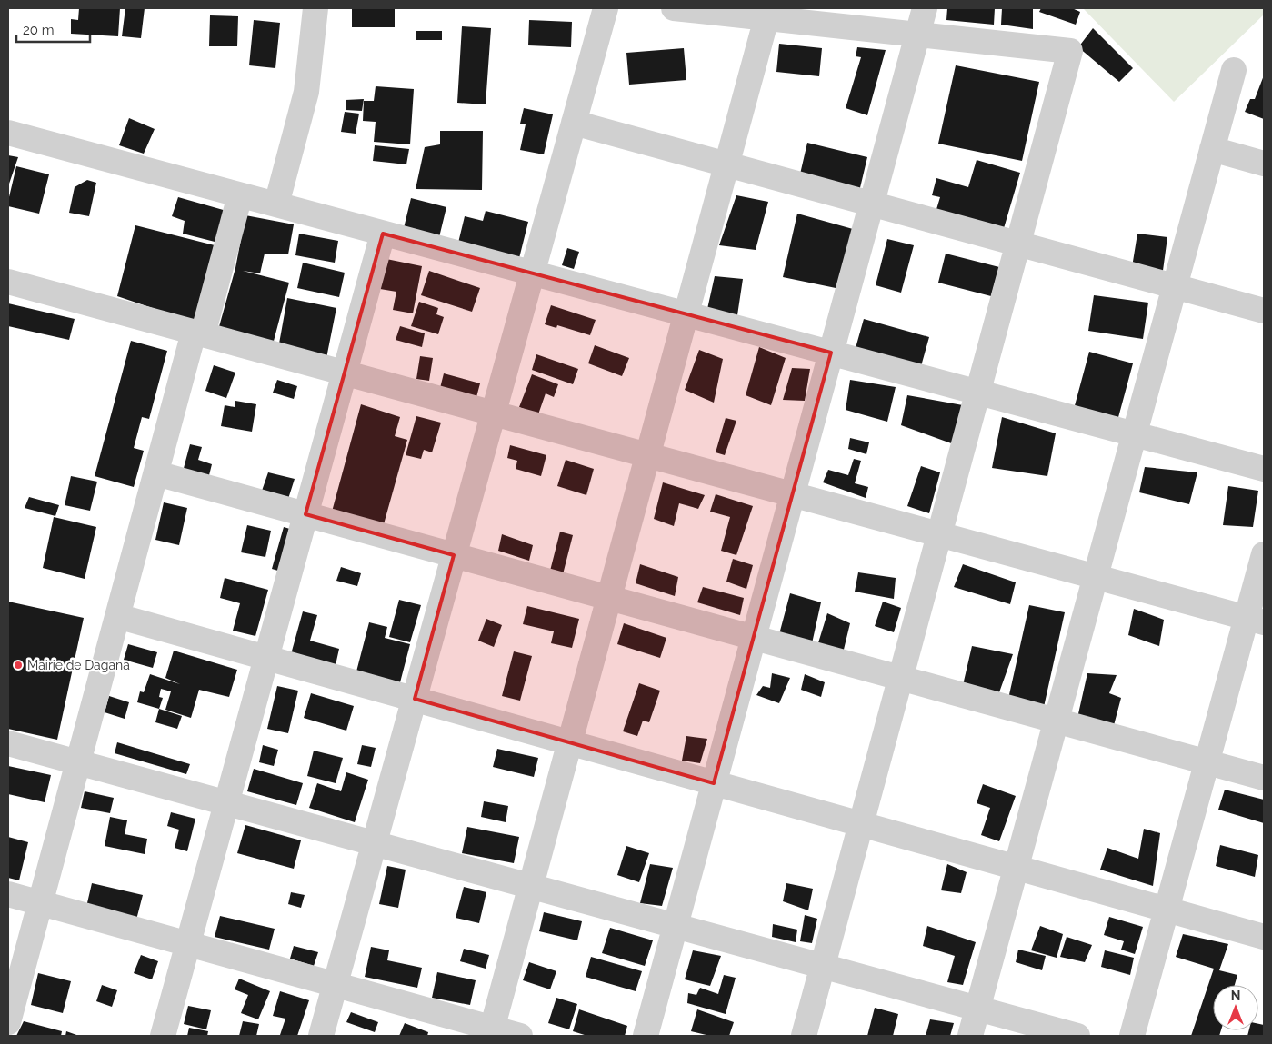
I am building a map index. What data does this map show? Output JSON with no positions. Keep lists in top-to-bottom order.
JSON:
{
  "places": ["Mairie de Dagana"],
  "scale_bar": "20 m",
  "north": "top"
}
